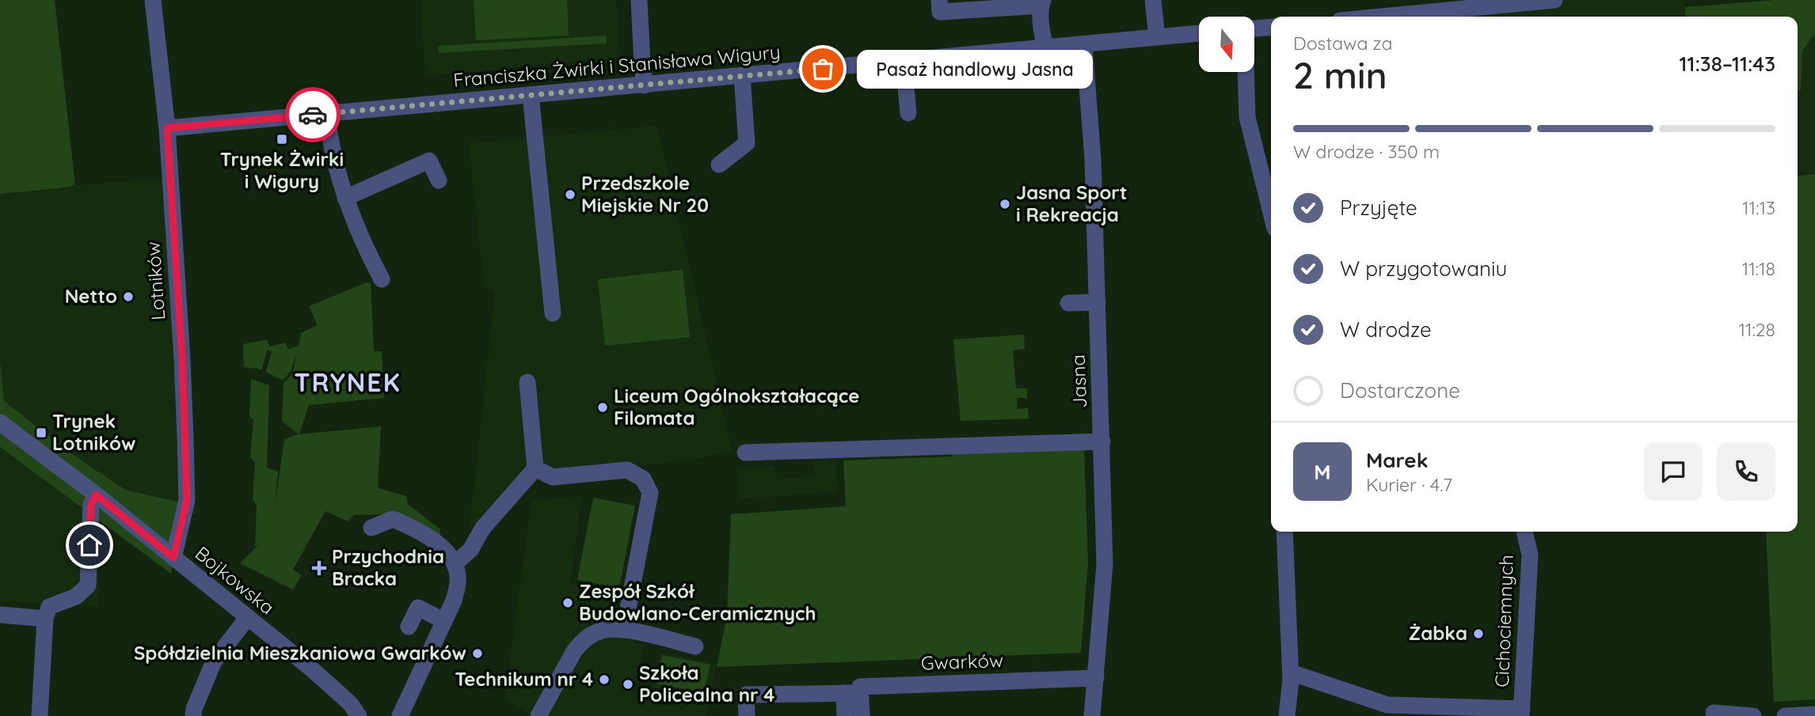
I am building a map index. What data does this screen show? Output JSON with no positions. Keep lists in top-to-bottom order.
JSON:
{
  "streets": {
    "street": [
      "Franciszka Żwirki i Stanisława Wigury",
      "Lotników",
      "Jasna",
      "Bojkowska",
      "Cichociemnych",
      "Gwarków"
    ]
  },
  "crossings": [
    ["Franciszka Żwirki i Stanisława Wigury", "Lotników"],
    ["Franciszka Żwirki i Stanisława Wigury", "Jasna"],
    ["Lotników", "Bojkowska"],
    ["Jasna", "Gwarków"]
  ],
  "districts": ["TRYNEK"],
  "places": {
    "other": [
      "Pasaż handlowy Jasna",
      "Przedszkole Miejskie Nr 20",
      "Jasna Sport i Rekreacja",
      "Netto",
      "Liceum Ogólnokształacące Filomata",
      "Zespół Szkół Budowlano-Ceramicznych",
      "Żabka",
      "Spółdzielnia Mieszkaniowa Gwarków",
      "Technikum nr 4",
      "Szkoła Policealna nr 4"
    ],
    "transit": ["Trynek Żwirki i Wigury", "Trynek Lotników"],
    "health": ["Przychodnia Bracka"]
  },
  "north": "bottom",
  "page": {
    "heading": ["2 min", "Dostawa za", "11:38–11:43"],
    "panel": ["Marek", "Kurier · 4.7"],
    "bubble": "Pasaż handlowy Jasna",
    "bar": "W drodze · 350 m",
    "list": [
      ["Przyjęte", "11:13"],
      ["W przygotowaniu", "11:18"],
      ["W drodze", "11:28"],
      "Dostarczone"
    ],
    "round": "M"
  }
}
